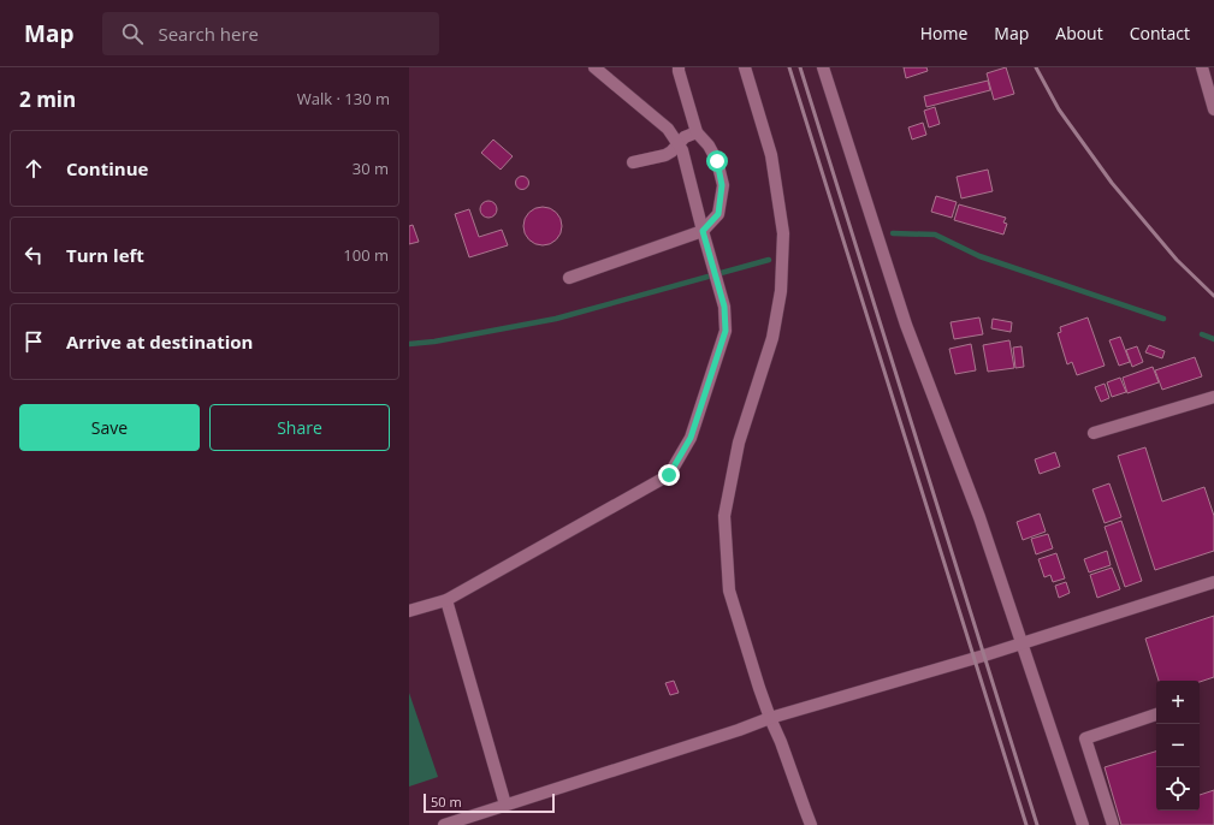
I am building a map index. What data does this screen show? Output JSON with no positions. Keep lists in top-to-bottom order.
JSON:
{
  "scale_bar": "50 m",
  "page": {
    "header": "Map",
    "search": "Search here",
    "nav": [
      "Home",
      "Map",
      "About",
      "Contact"
    ],
    "heading": ["2 min", "Walk · 130 m"],
    "list": [
      ["Continue", "30 m"],
      ["Turn left", "100 m"],
      "Arrive at destination"
    ],
    "buttons": ["Save", "Share"],
    "map_buttons": ["+", "−"],
    "scale": "50 m"
  }
}
